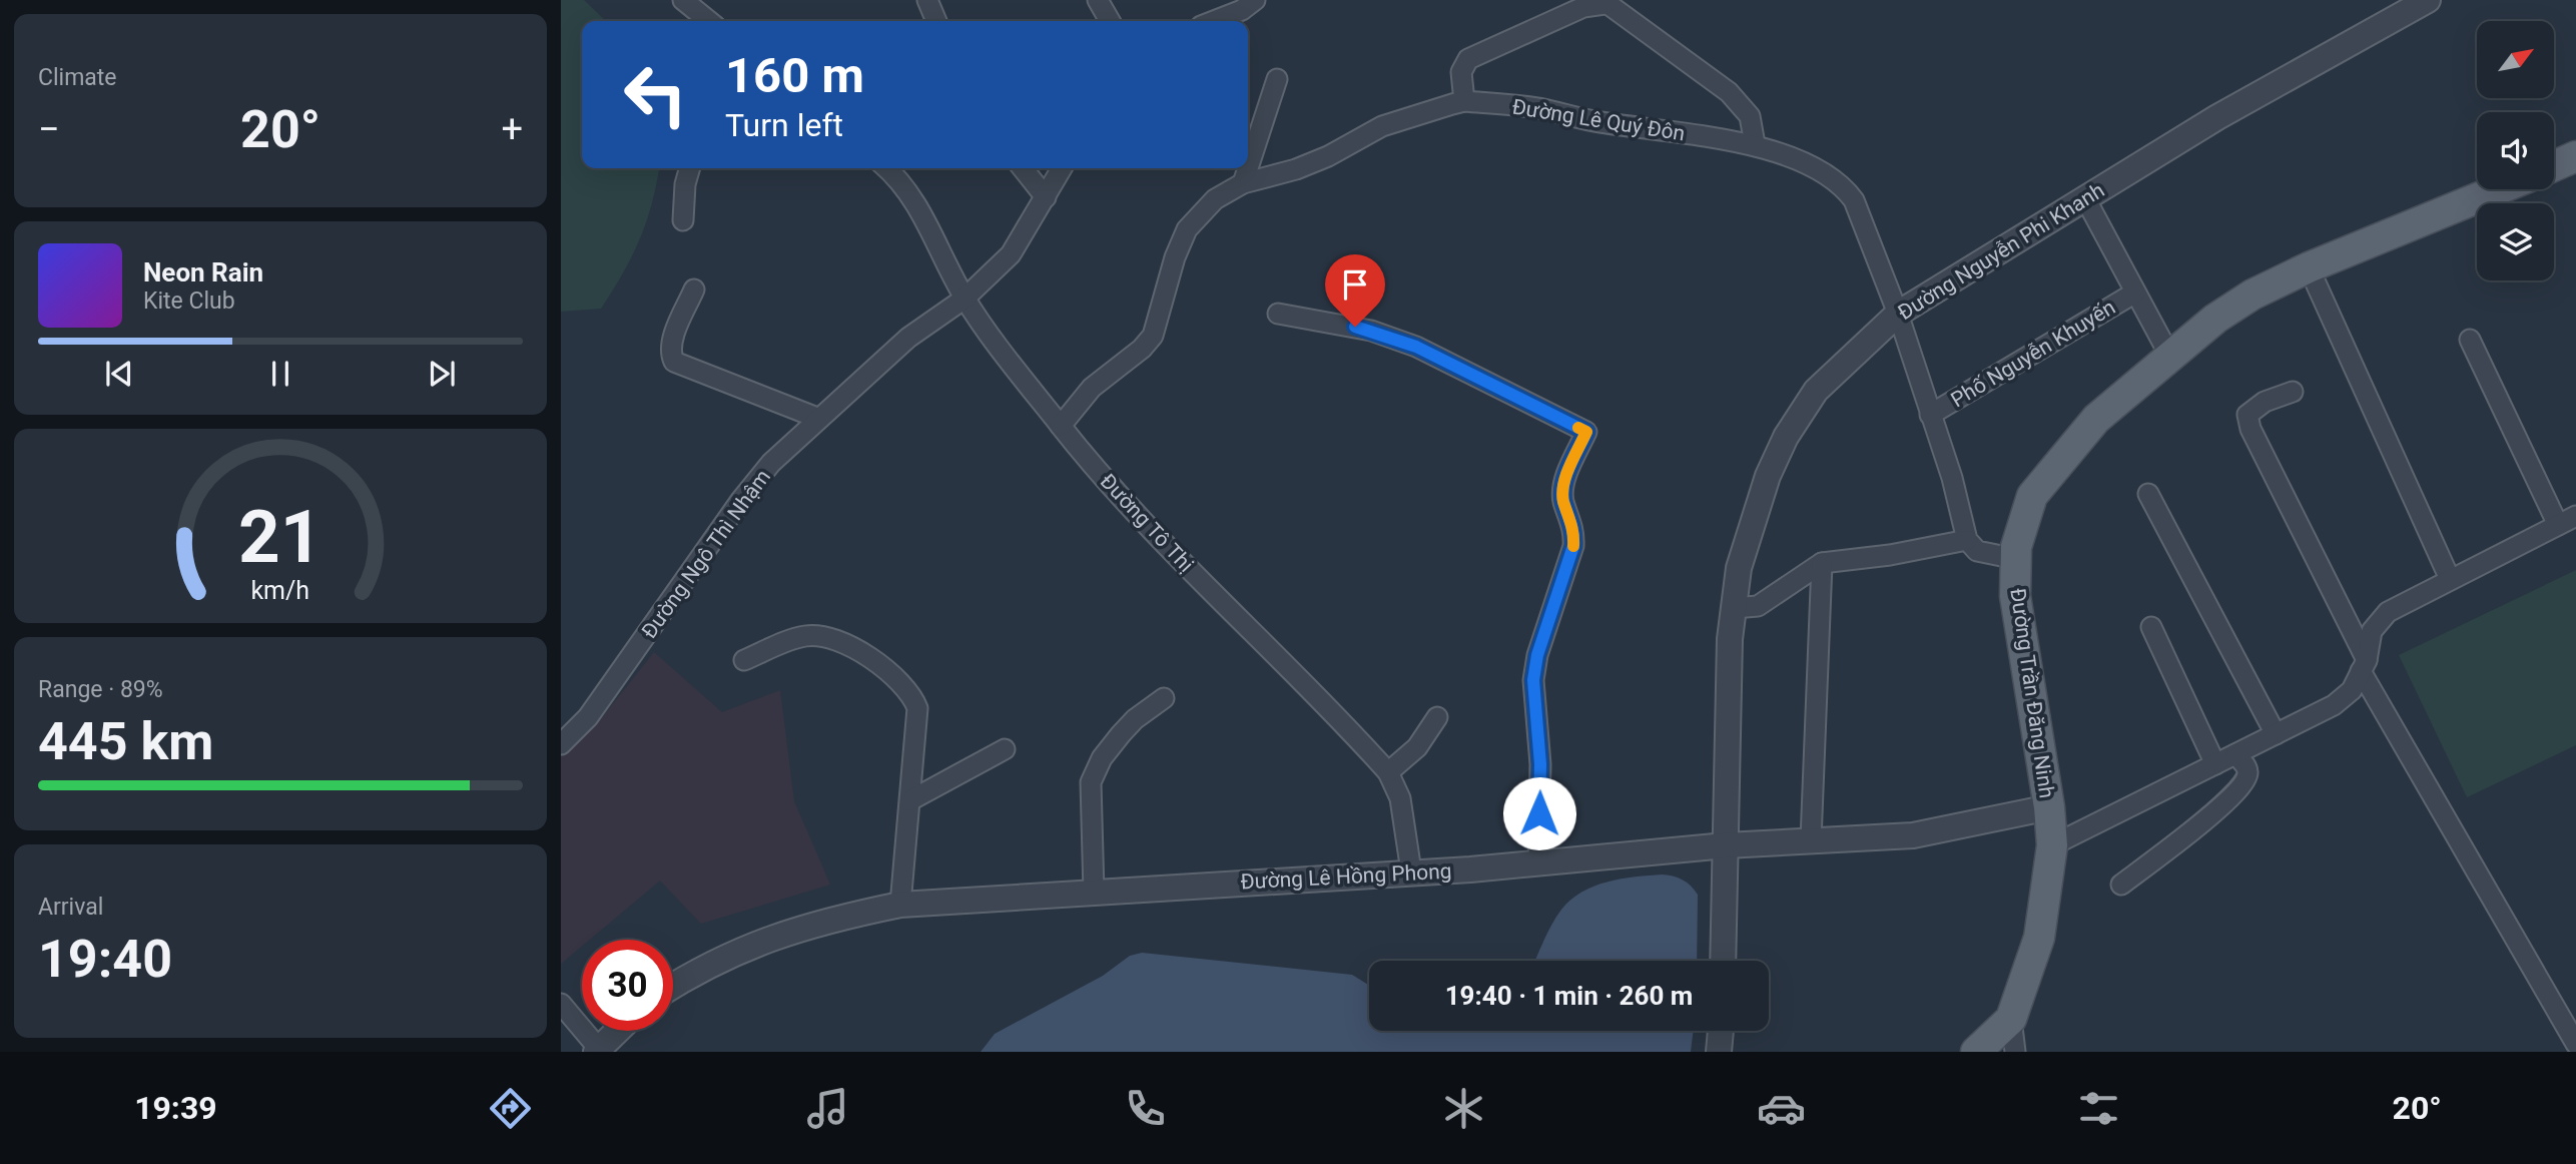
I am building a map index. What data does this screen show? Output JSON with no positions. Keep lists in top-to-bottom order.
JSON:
{
  "streets": {
    "main road": ["Đường Trần Đăng Ninh"],
    "street": [
      "Đường Lê Quý Đôn",
      "Đường Nguyễn Phi Khanh",
      "Phố Nguyễn Khuyến",
      "Đường Tô Thị",
      "Đường Ngô Thì Nhậm",
      "Đường Lê Hồng Phong"
    ]
  },
  "crossings": [
    ["Đường Lê Quý Đôn", "Đường Nguyễn Phi Khanh"],
    ["Đường Lê Quý Đôn", "Phố Nguyễn Khuyến"],
    ["Đường Lê Quý Đôn", "Đường Tô Thị"],
    ["Đường Nguyễn Phi Khanh", "Đường Lê Hồng Phong"],
    ["Đường Tô Thị", "Đường Ngô Thì Nhậm"],
    ["Đường Tô Thị", "Đường Lê Hồng Phong"],
    ["Đường Trần Đăng Ninh", "Đường Lê Hồng Phong"]
  ],
  "north": "top right",
  "page": {
    "tile": [
      "Climate",
      ["Range · 89%", "445 km"],
      ["Arrival", "19:40"]
    ],
    "turn": ["160 m", "Turn left"],
    "heat": ["−", "20°", "+"],
    "song": ["Neon Rain", "Kite Club"],
    "limit": "30",
    "trip": "19:40 · 1 min · 260 m",
    "tabs": ["19:39", "20°"],
    "gauge": ["21", "km/h"]
  }
}
